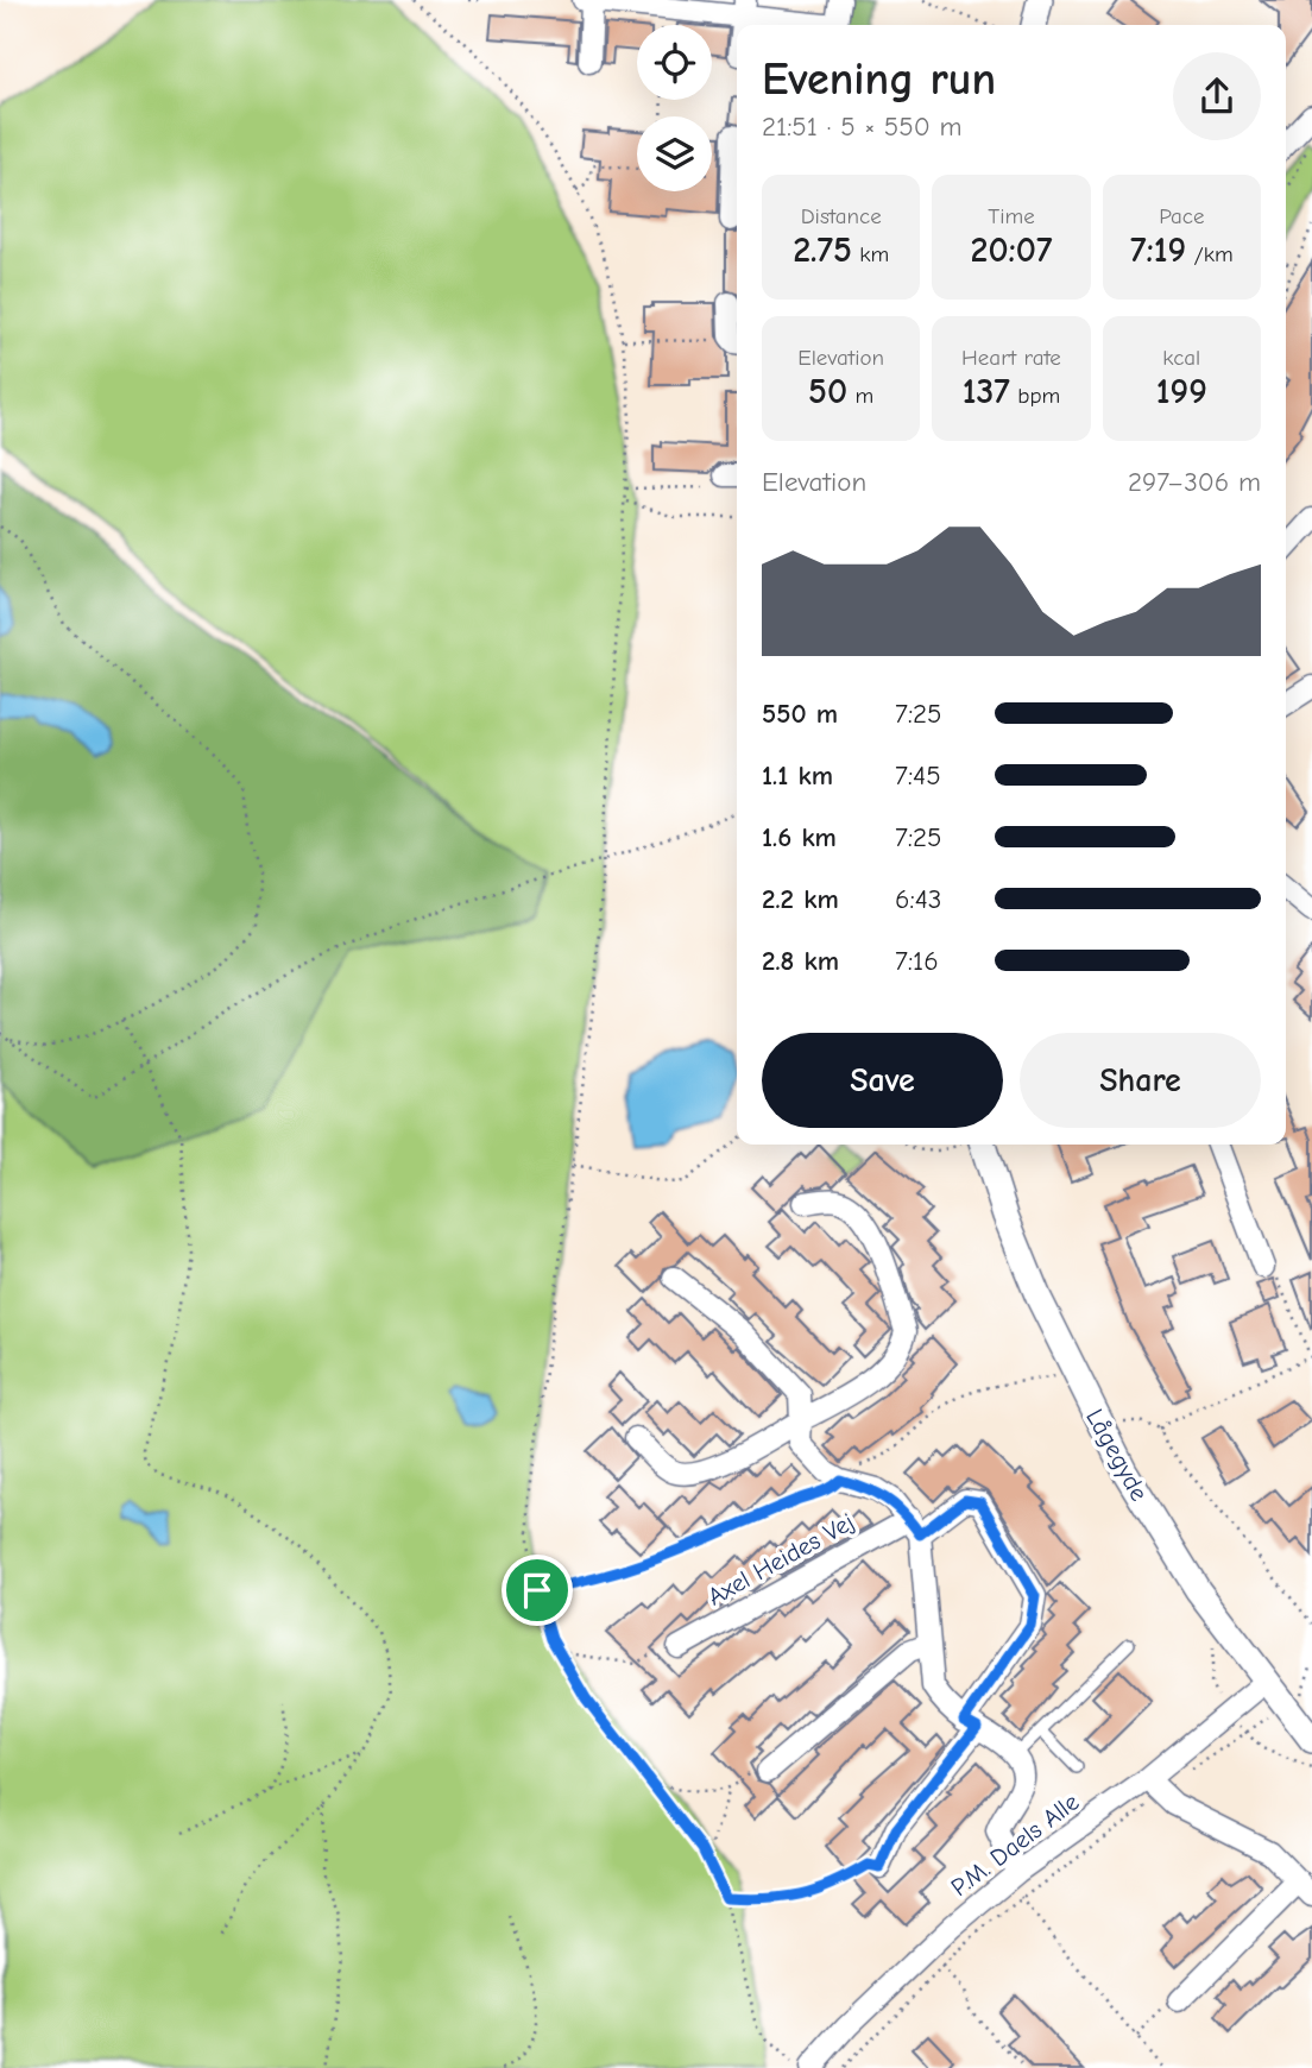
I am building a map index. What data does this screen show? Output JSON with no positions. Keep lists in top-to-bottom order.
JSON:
{
  "streets": {
    "street": ["Lågegyde", "Axel Heides Vej", "P.M. Daels Alle"]
  },
  "crossings": [
    ["Lågegyde", "P.M. Daels Alle"]
  ],
  "page": {
    "heading": ["Evening run", "21:51 · 5 × 550 m"],
    "stats": [
      ["Distance", "2.75 km"],
      ["Time", "20:07"],
      ["Pace", "7:19 /km"],
      ["Elevation", "50 m"],
      ["Heart rate", "137 bpm"],
      ["kcal", "199"]
    ],
    "chart": ["Elevation", "297–306 m"],
    "list": [
      {
        "name": "550 m",
        "note": "7:25"
      },
      {
        "name": "1.1 km",
        "note": "7:45"
      },
      {
        "name": "1.6 km",
        "note": "7:25"
      },
      {
        "name": "2.2 km",
        "note": "6:43"
      },
      {
        "name": "2.8 km",
        "note": "7:16"
      }
    ],
    "buttons": ["Save", "Share"]
  }
}
